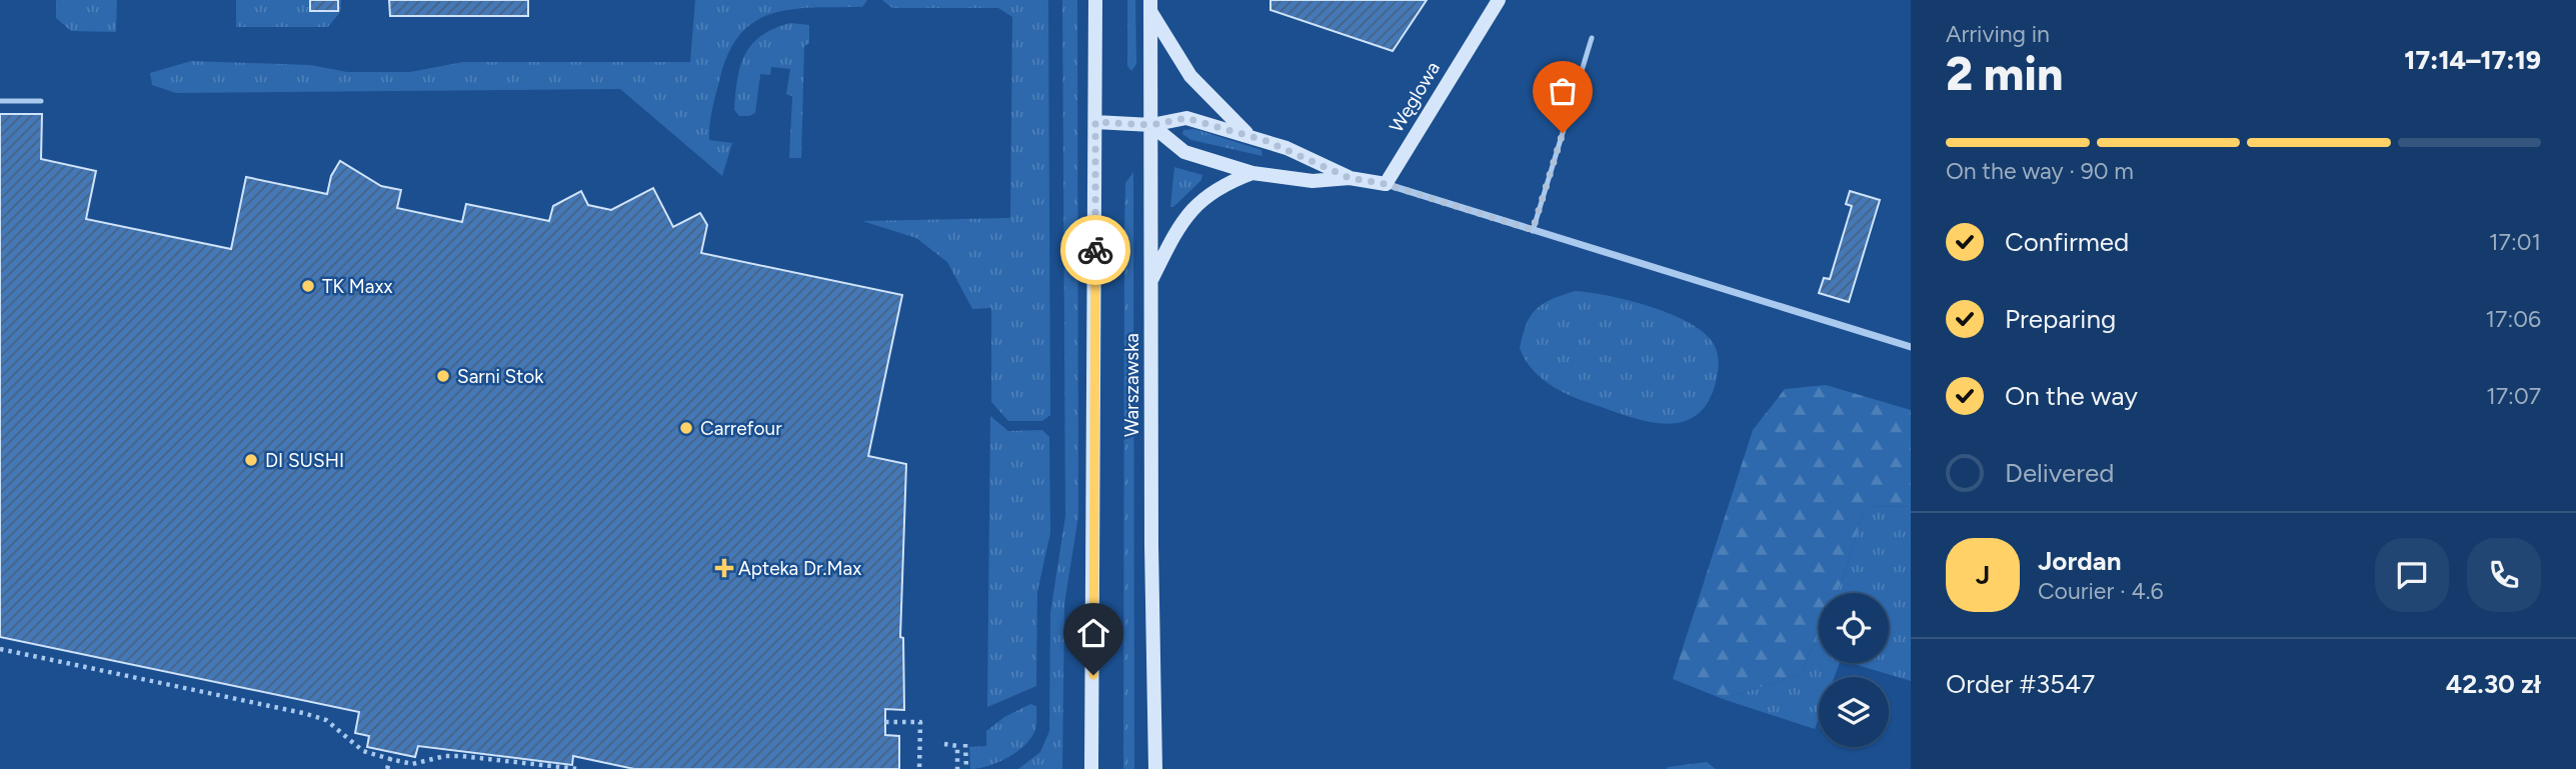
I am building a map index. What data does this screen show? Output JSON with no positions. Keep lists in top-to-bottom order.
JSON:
{
  "streets": {
    "main road": ["Węglowa", "Warszawska"]
  },
  "places": {
    "other": [
      "TK Maxx",
      "Sarni Stok",
      "Carrefour",
      "DI SUSHI"
    ],
    "health": ["Apteka Dr.Max"]
  },
  "page": {
    "heading": ["2 min", "Arriving in", "17:14–17:19"],
    "panel": [
      "Jordan",
      "Courier · 4.6",
      "Order #3547",
      "42.30 zł"
    ],
    "bar": "On the way · 90 m",
    "list": [
      ["Confirmed", "17:01"],
      ["Preparing", "17:06"],
      ["On the way", "17:07"],
      "Delivered"
    ],
    "round": "J"
  }
}
